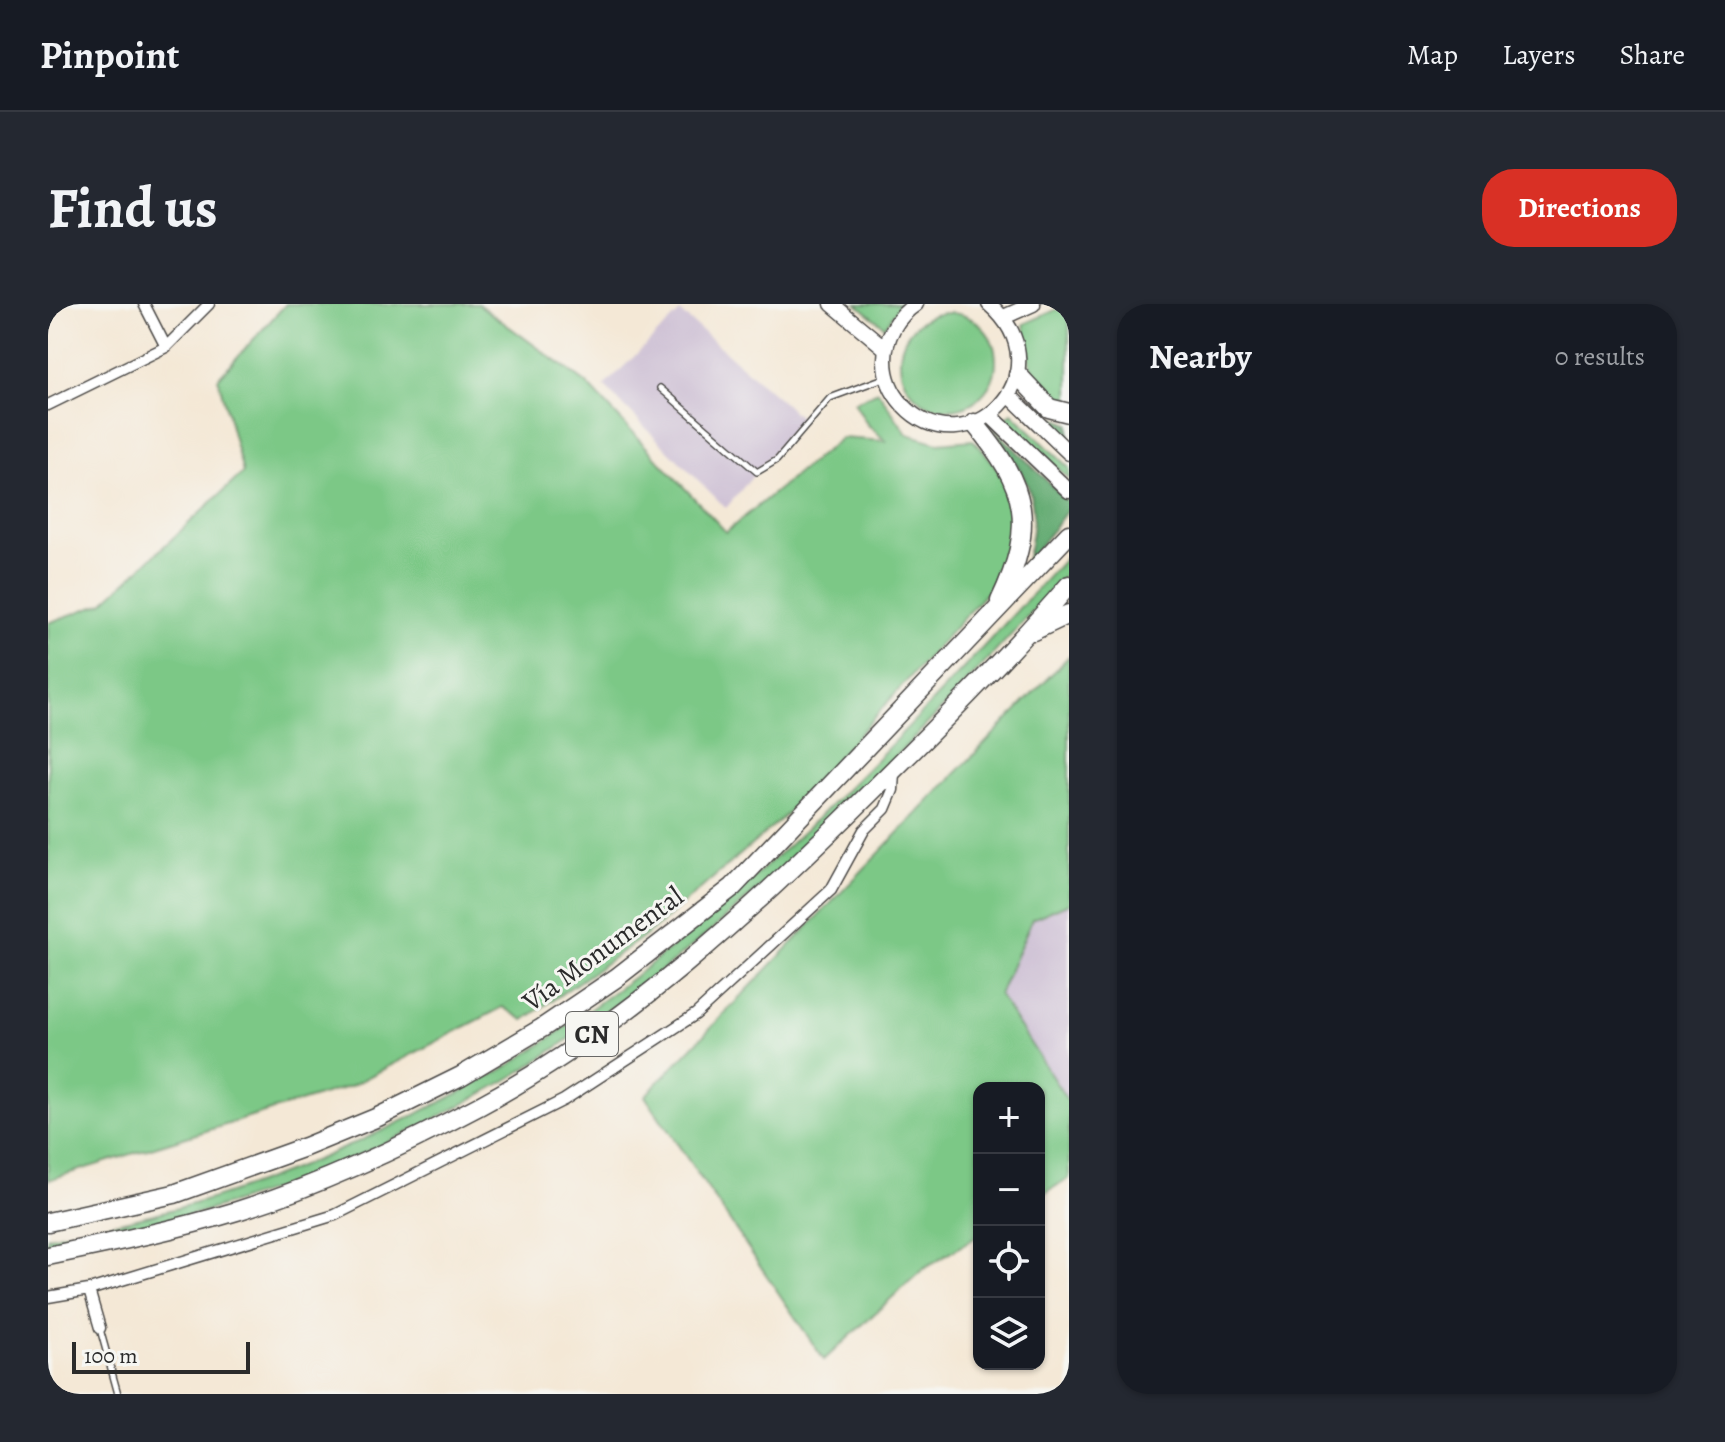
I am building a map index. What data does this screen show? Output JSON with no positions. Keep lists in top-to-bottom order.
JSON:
{
  "streets": {
    "highway": ["Vía Monumental", "CN"]
  },
  "scale_bar": "100 m",
  "page": {
    "header": "Pinpoint",
    "nav": ["Map", "Layers", "Share"],
    "buttons": "Directions",
    "title": "Find us",
    "heading": ["Nearby", "0 results"],
    "map_buttons": ["+", "−"],
    "scale": "100 m"
  }
}
